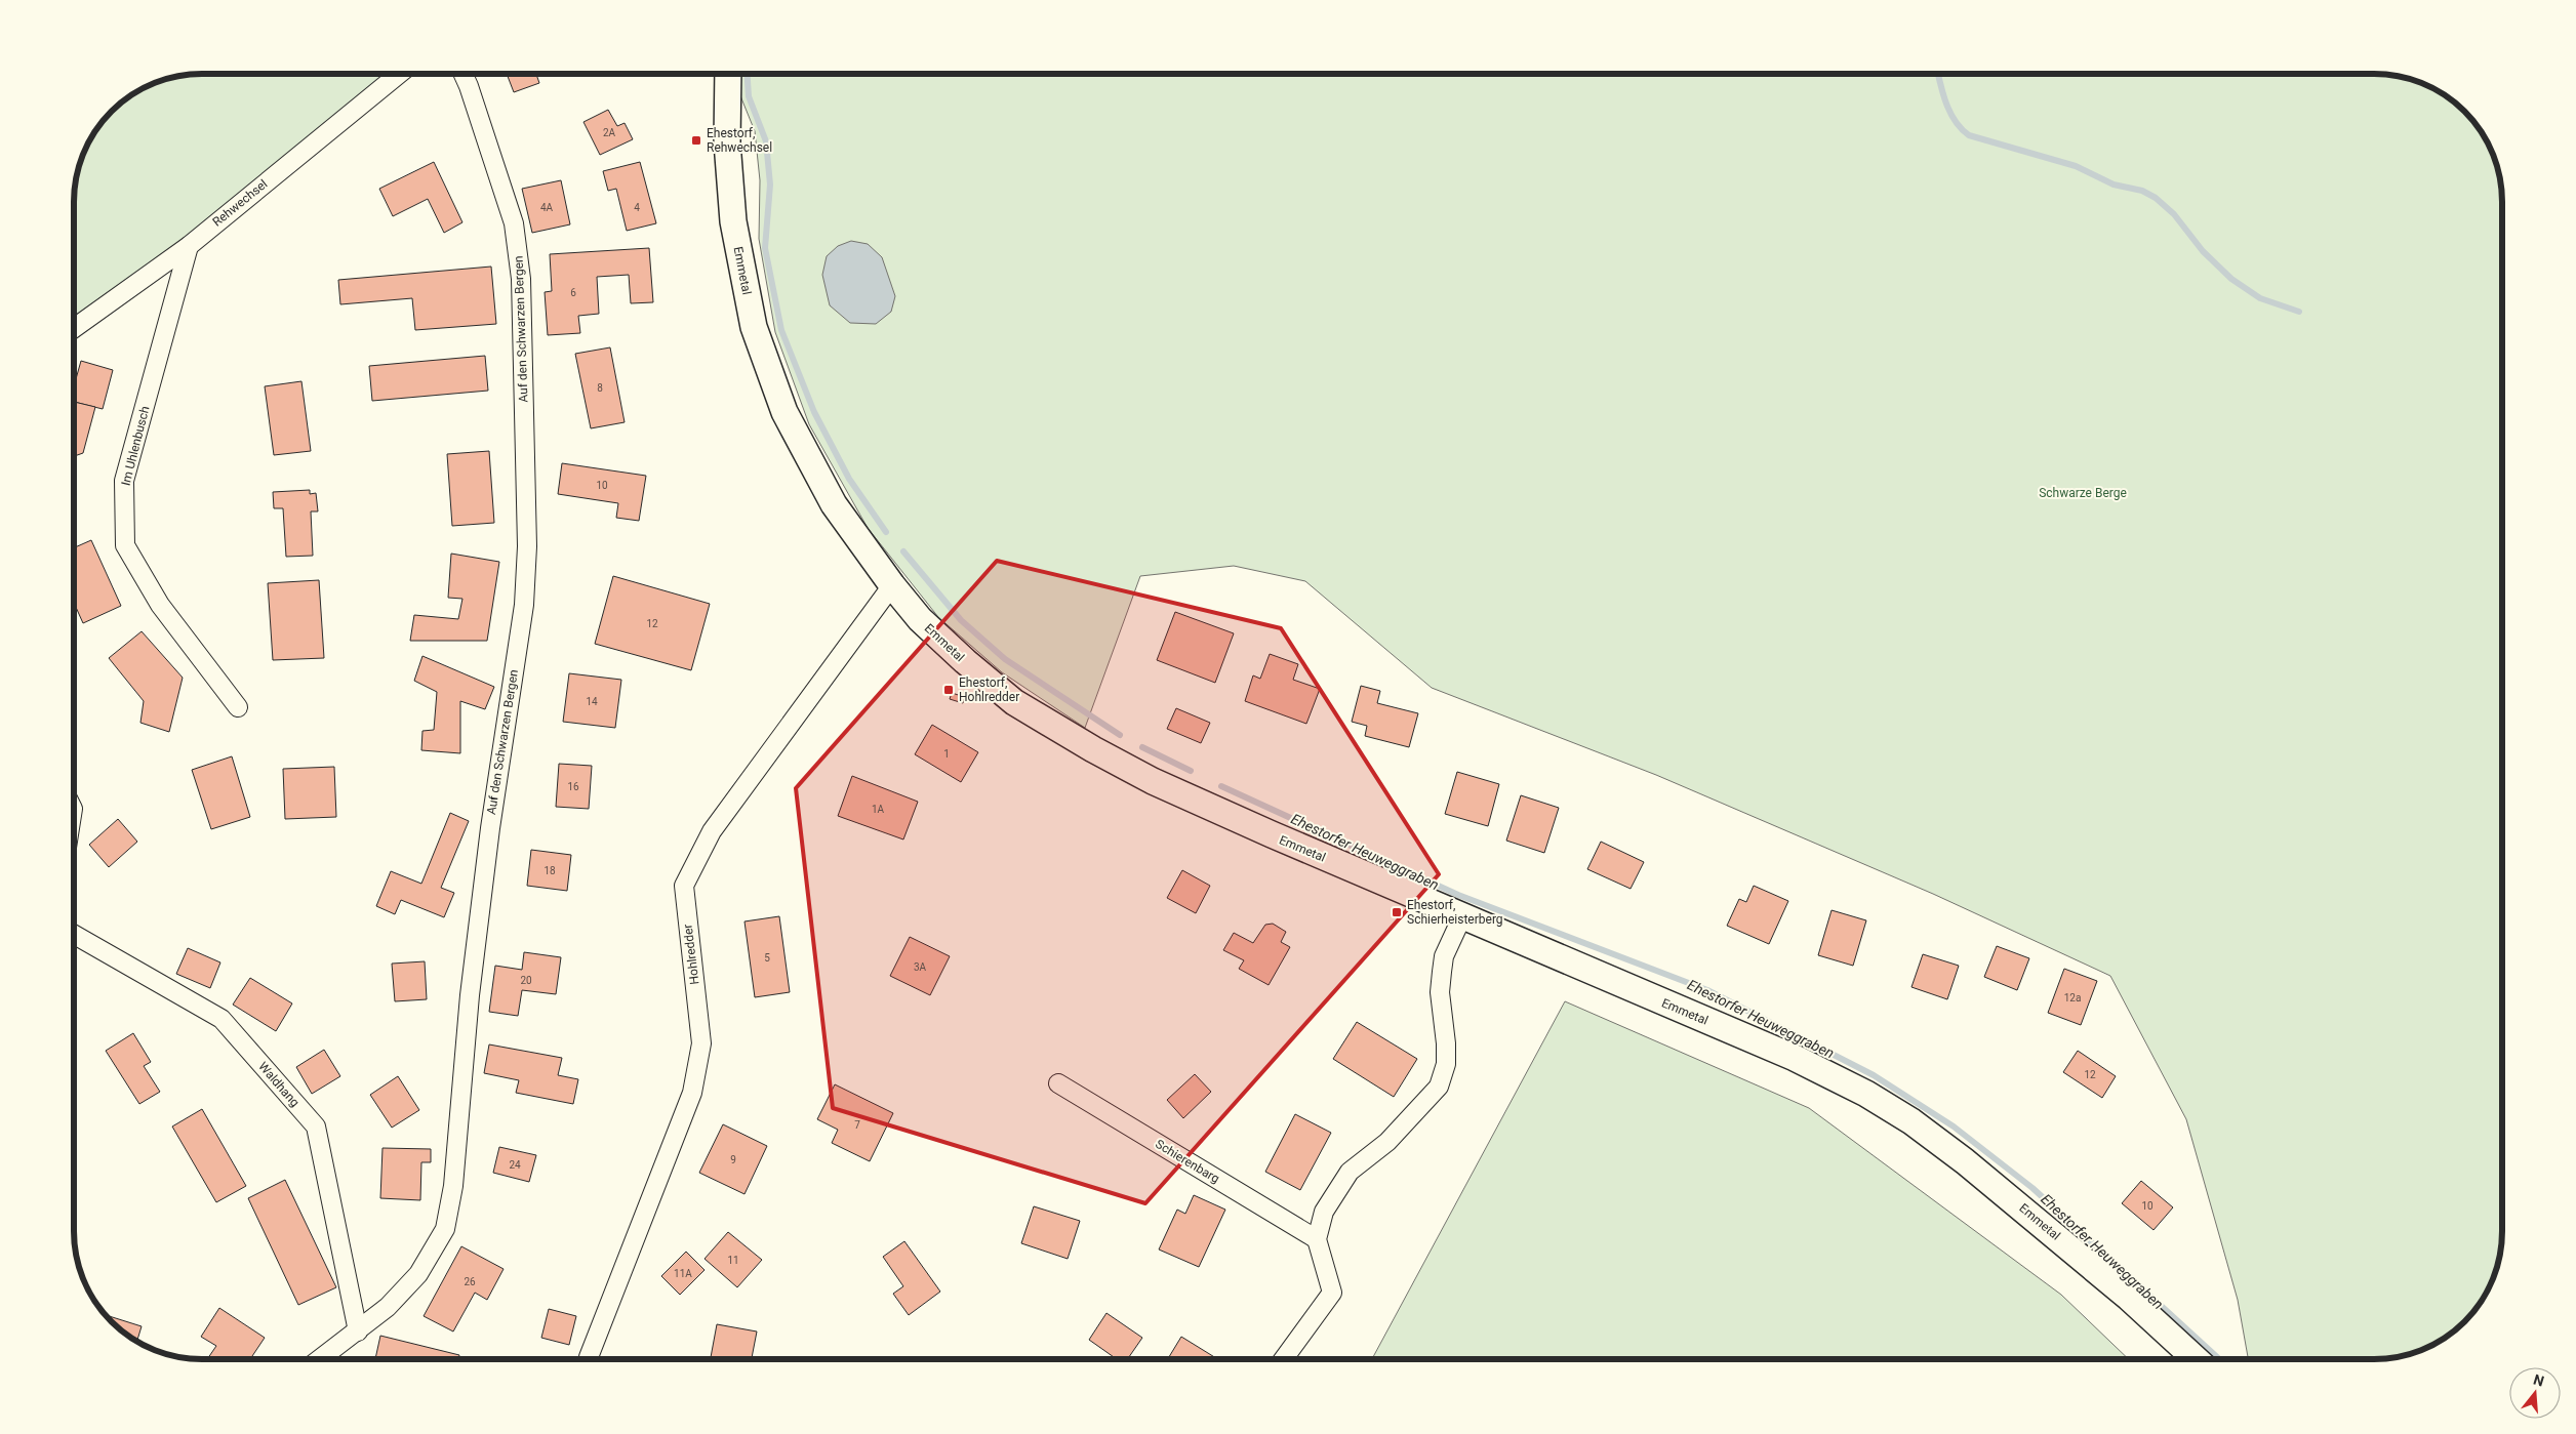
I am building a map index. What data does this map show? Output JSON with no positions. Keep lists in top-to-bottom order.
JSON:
{
  "streets": {
    "main road": ["Emmetal"],
    "street": [
      "Rehwechsel",
      "Auf den Schwarzen Bergen",
      "Im Uhlenbusch",
      "Hohlredder",
      "Waldhang",
      "Schierenbarg"
    ]
  },
  "crossings": [
    ["Rehwechsel", "Im Uhlenbusch"],
    ["Emmetal", "Hohlredder"],
    ["Auf den Schwarzen Bergen", "Waldhang"]
  ],
  "water": ["Ehestorfer Heuweggraben"],
  "parks": ["Schwarze Berge"],
  "places": {
    "transit": ["Ehestorf, Rehwechsel", "Ehestorf, Hohlredder", "Ehestorf, Schierheisterberg"]
  },
  "house_numbers": [
    "2A",
    "4A",
    "4",
    "6",
    "8",
    "10",
    "12",
    "14",
    "1",
    "16",
    "1A",
    "18",
    "5",
    "3A",
    "20",
    "12a",
    "12",
    "7",
    "9",
    "24",
    "10",
    "11",
    "11A",
    "26"
  ],
  "north": "top"
}
